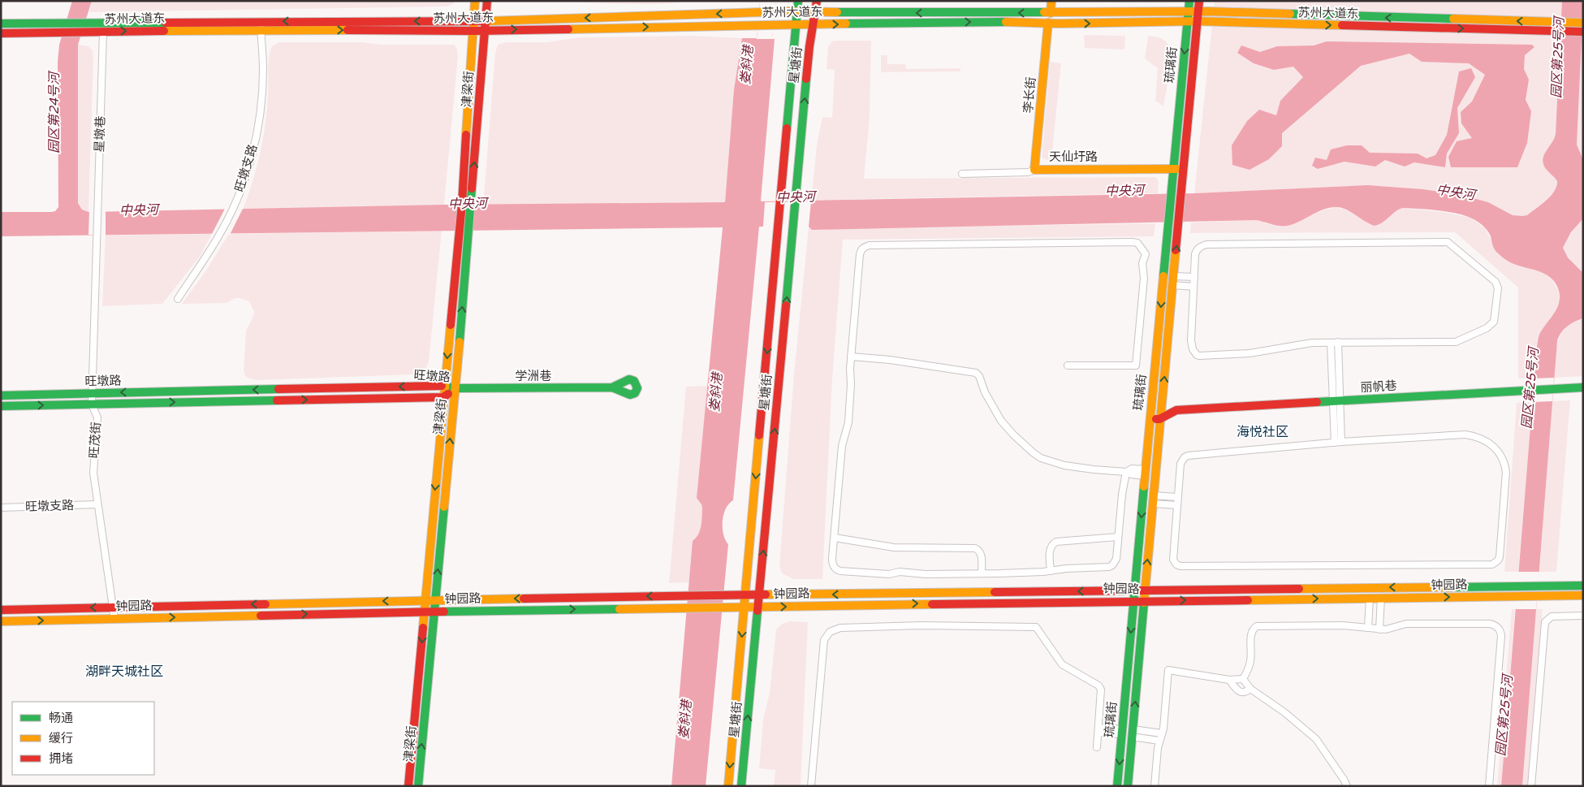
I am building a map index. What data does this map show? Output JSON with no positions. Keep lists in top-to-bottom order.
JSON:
{
  "streets": {
    "main road": [
      "苏州大道东",
      "星塘街",
      "琉璃街",
      "津梁街",
      "李长街",
      "天仙圩路",
      "旺墩路",
      "学洲巷",
      "丽帆巷",
      "钟园路"
    ],
    "street": ["星墩巷", "旺墩支路", "旺茂街"]
  },
  "crossings": [
    ["苏州大道东", "星塘街"],
    ["苏州大道东", "琉璃街"],
    ["苏州大道东", "津梁街"],
    ["苏州大道东", "李长街"],
    ["苏州大道东", "星墩巷"],
    ["苏州大道东", "旺墩支路"],
    ["星塘街", "钟园路"],
    ["琉璃街", "天仙圩路"],
    ["琉璃街", "丽帆巷"],
    ["琉璃街", "钟园路"],
    ["津梁街", "旺墩路"],
    ["津梁街", "学洲巷"],
    ["津梁街", "钟园路"],
    ["李长街", "天仙圩路"],
    ["星墩巷", "旺茂街"],
    ["旺墩支路", "旺茂街"],
    ["旺墩路", "学洲巷"],
    ["旺墩路", "旺茂街"],
    ["旺茂街", "钟园路"]
  ],
  "districts": ["海悦社区", "湖畔天城社区"],
  "water": [
    "园区第25号河",
    "娄斜港",
    "园区第24号河",
    "中央河"
  ],
  "legend": ["畅通", "缓行", "拥堵"]
}
